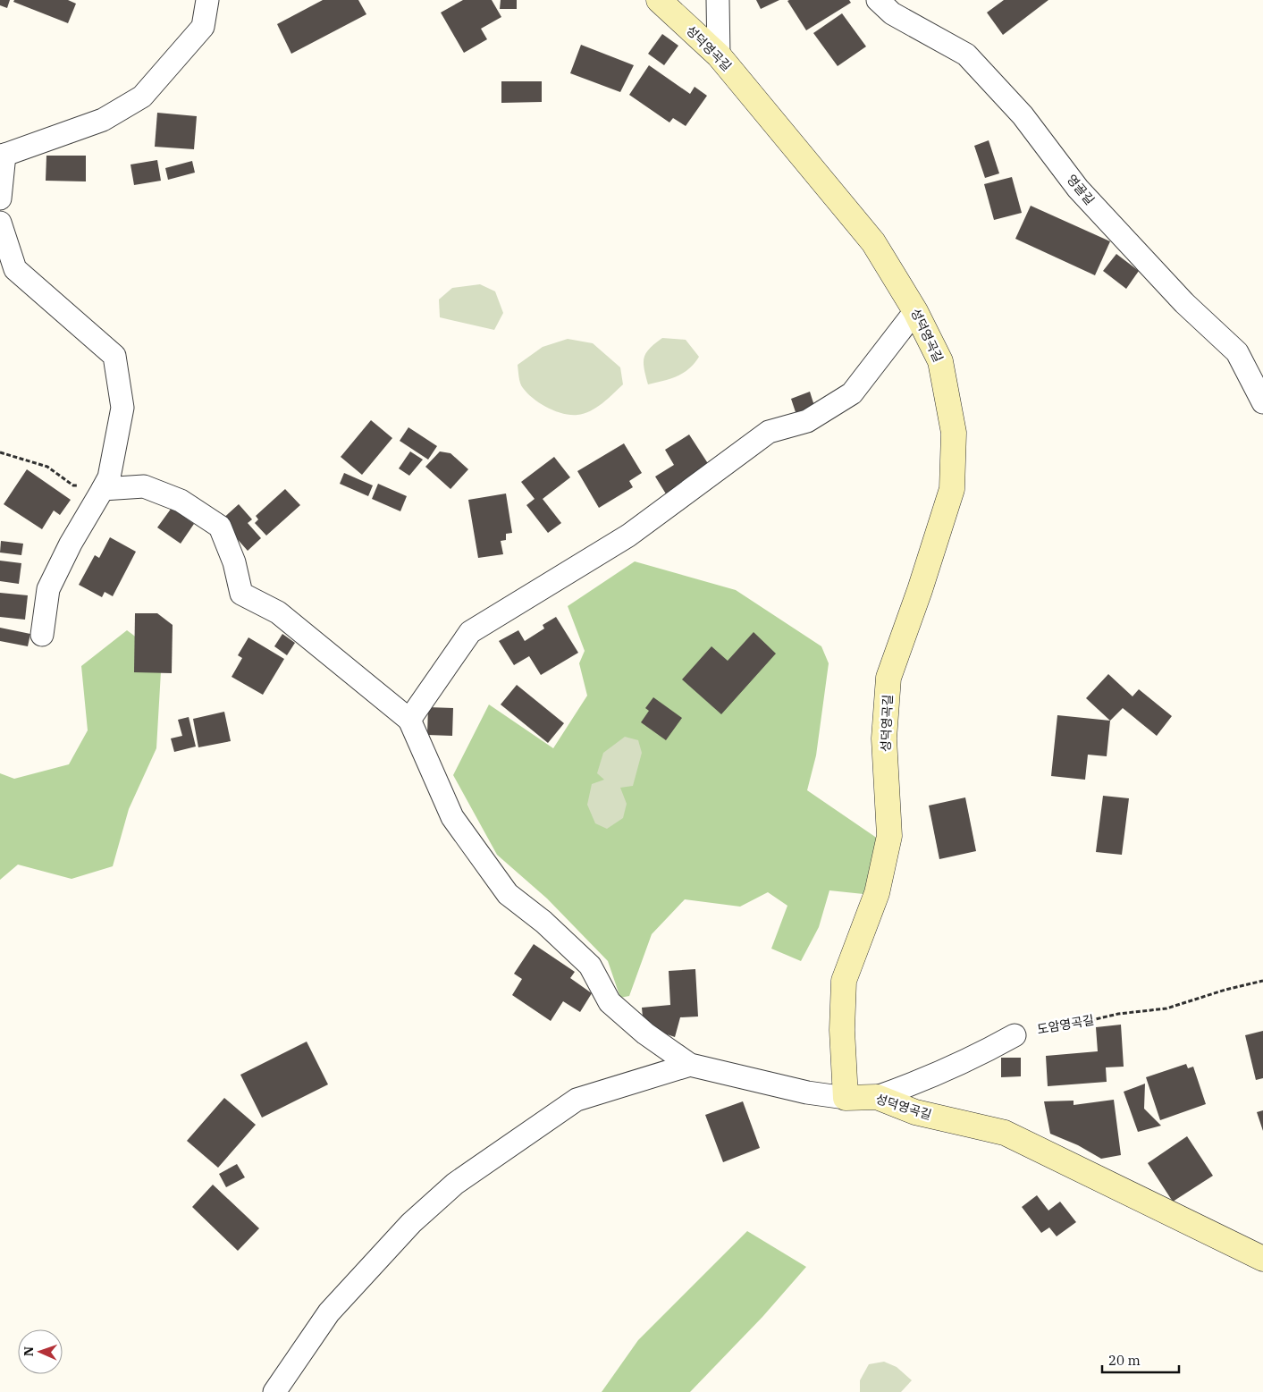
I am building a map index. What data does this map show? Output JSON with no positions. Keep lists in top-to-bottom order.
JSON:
{
  "streets": {
    "main road": ["성덕영곡길"],
    "street": ["영골길"],
    "path": ["도암영곡길"]
  },
  "scale_bar": "20 m",
  "north": "left"
}
